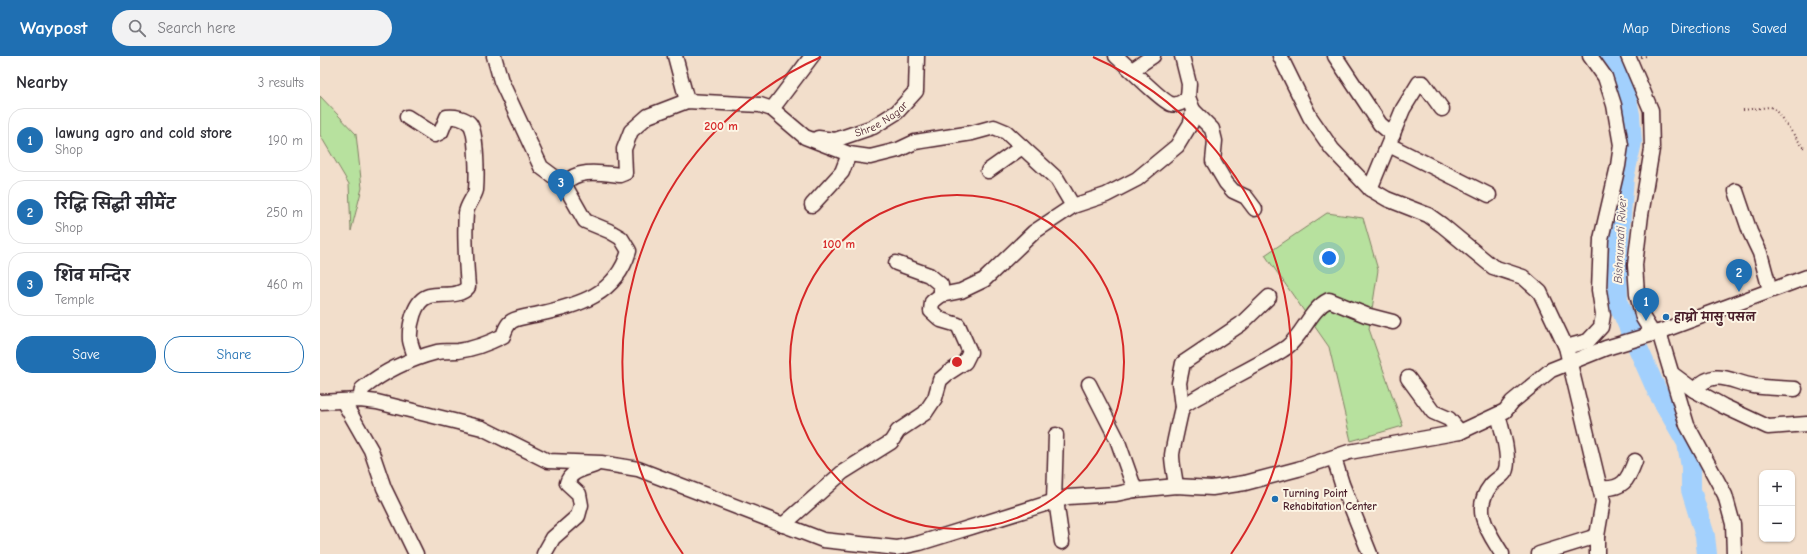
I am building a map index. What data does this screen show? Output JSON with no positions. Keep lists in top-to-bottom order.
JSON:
{
  "streets": {
    "street": ["Shree Nagar"]
  },
  "water": ["Bishnumati River"],
  "places": ["हाम्रो मासु पसल", "Turning Point Rehabitation Center"],
  "page": {
    "header": "Waypost",
    "search": "Search here",
    "nav": ["Map", "Directions", "Saved"],
    "heading": ["Nearby", "3 results"],
    "list": [
      {
        "mark": "1",
        "name": "lawung agro and cold store",
        "note": "Shop",
        "value": "190 m"
      },
      {
        "mark": "2",
        "name": "रिद्धि सिद्धी सीमेंट",
        "note": "Shop",
        "value": "250 m"
      },
      {
        "mark": "3",
        "name": "शिव मन्दिर",
        "note": "Temple",
        "value": "460 m"
      }
    ],
    "pins": ["3", "2", "1"],
    "buttons": ["Save", "Share"],
    "map_buttons": ["+", "−"]
  },
  "rings": ["200 m", "100 m"]
}
